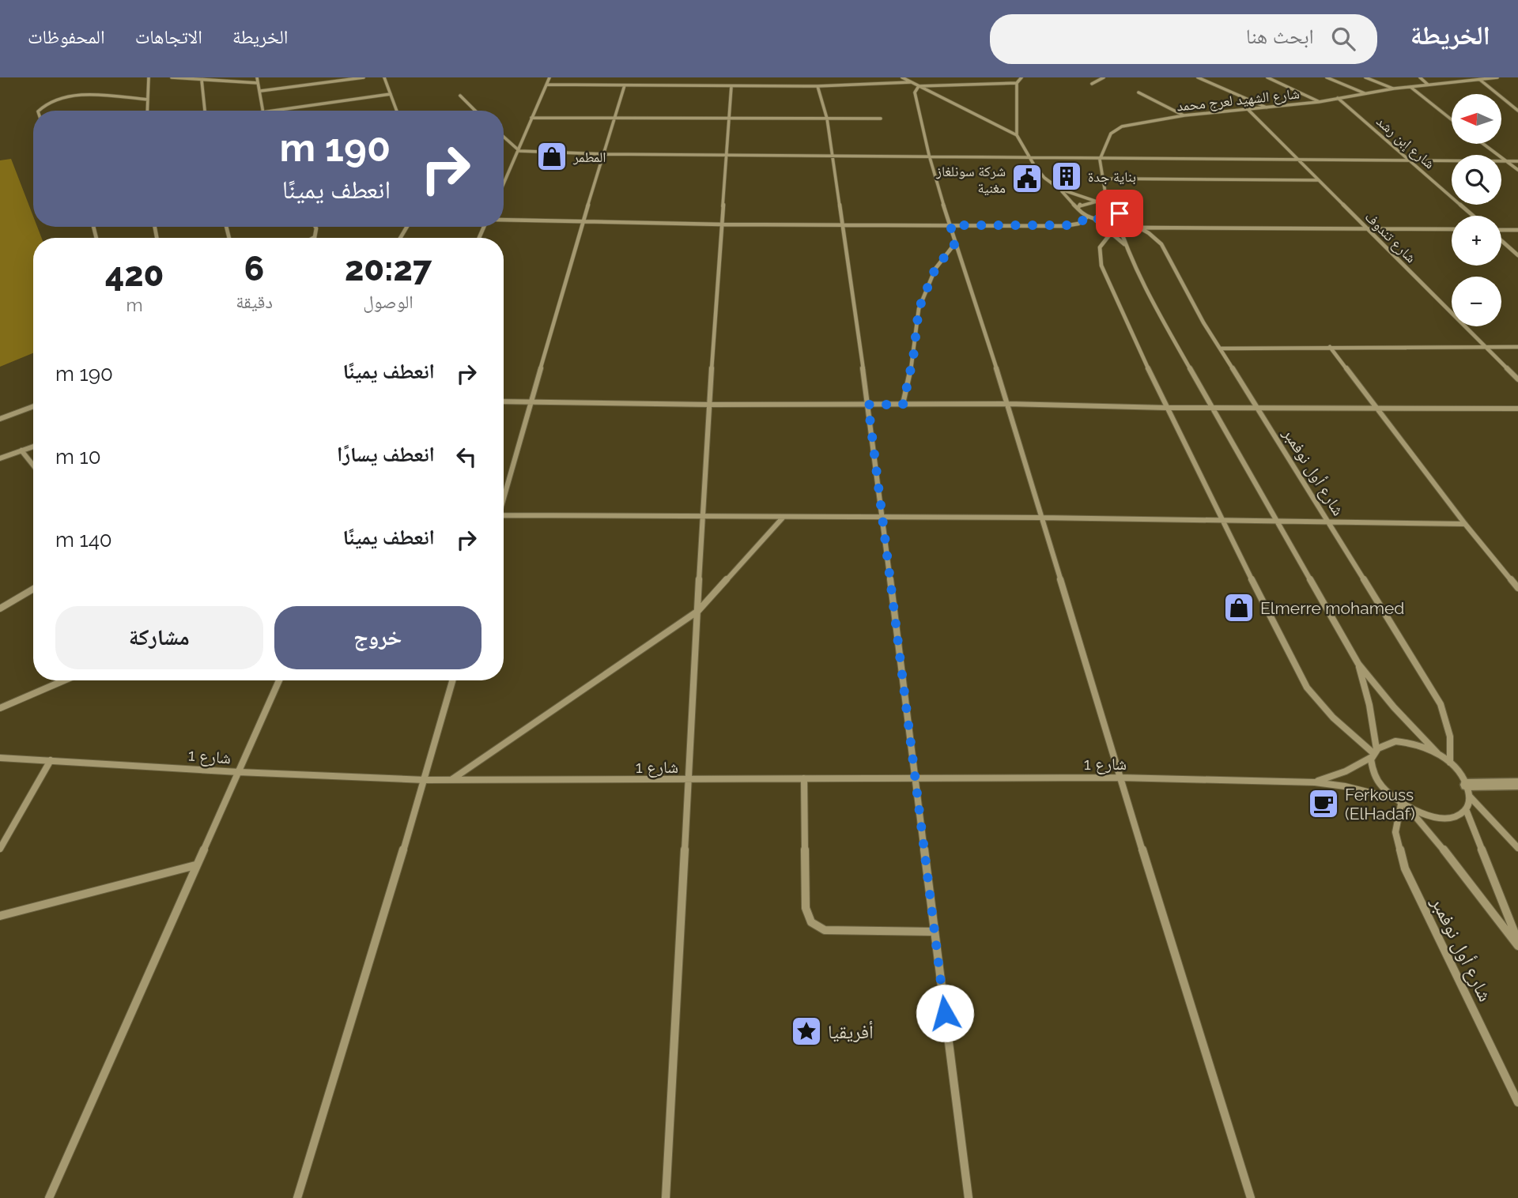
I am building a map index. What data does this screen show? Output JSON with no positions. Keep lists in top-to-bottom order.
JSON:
{
  "streets": {
    "street": [
      "شارع الشهيد لعرج محمد",
      "شارع إبن رشد",
      "شارع تندوف",
      "شارع أول نوفمبر",
      "شارع 1"
    ]
  },
  "crossings": [
    ["شارع الشهيد لعرج محمد", "شارع إبن رشد"],
    ["شارع الشهيد لعرج محمد", "شارع تندوف"],
    ["شارع أول نوفمبر", "شارع 1"]
  ],
  "places": {
    "shop": ["المطمر", "Elmerre mohamed"],
    "building": ["بناية جدة"],
    "public building": ["شركة سونلغاز مغنية"],
    "cafe": ["Ferkouss (ElHadaf)"],
    "place": ["أفريقيا"]
  },
  "north": "left",
  "page": {
    "header": "الخريطة",
    "search": "ابحث هنا",
    "nav": ["الخريطة", "الاتجاهات", "المحفوظات"],
    "map_buttons": ["+", "−"],
    "turn": ["190 m", "انعطف يمينًا"],
    "eta": [
      "20:27",
      "الوصول",
      "6",
      "دقيقة",
      "420",
      "m"
    ],
    "list": [
      {
        "name": "انعطف يمينًا",
        "value": "190 m"
      },
      {
        "name": "انعطف يسارًا",
        "value": "10 m"
      },
      {
        "name": "انعطف يمينًا",
        "value": "140 m"
      }
    ],
    "buttons": ["خروج", "مشاركة"]
  }
}
